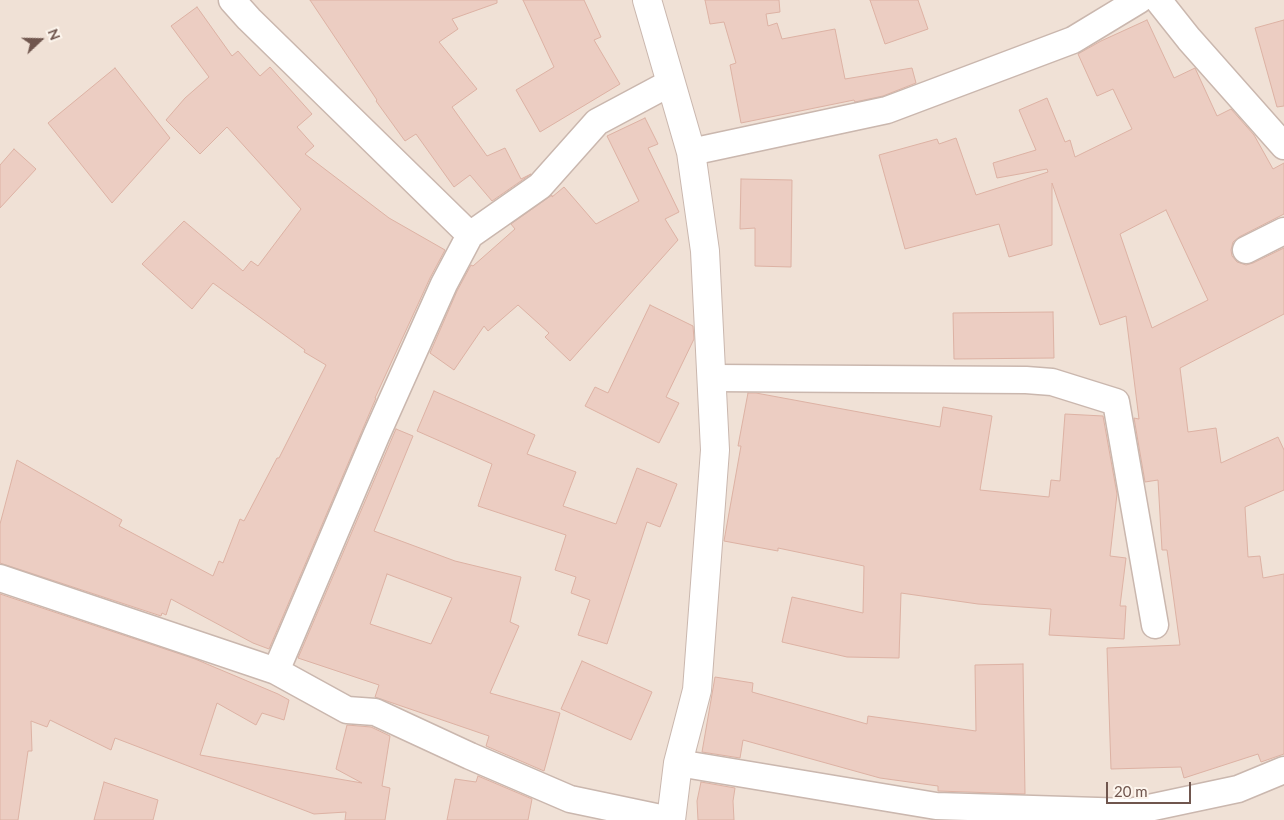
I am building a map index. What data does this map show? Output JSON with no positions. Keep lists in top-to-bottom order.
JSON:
{
  "scale_bar": "20 m",
  "north": "right"
}
